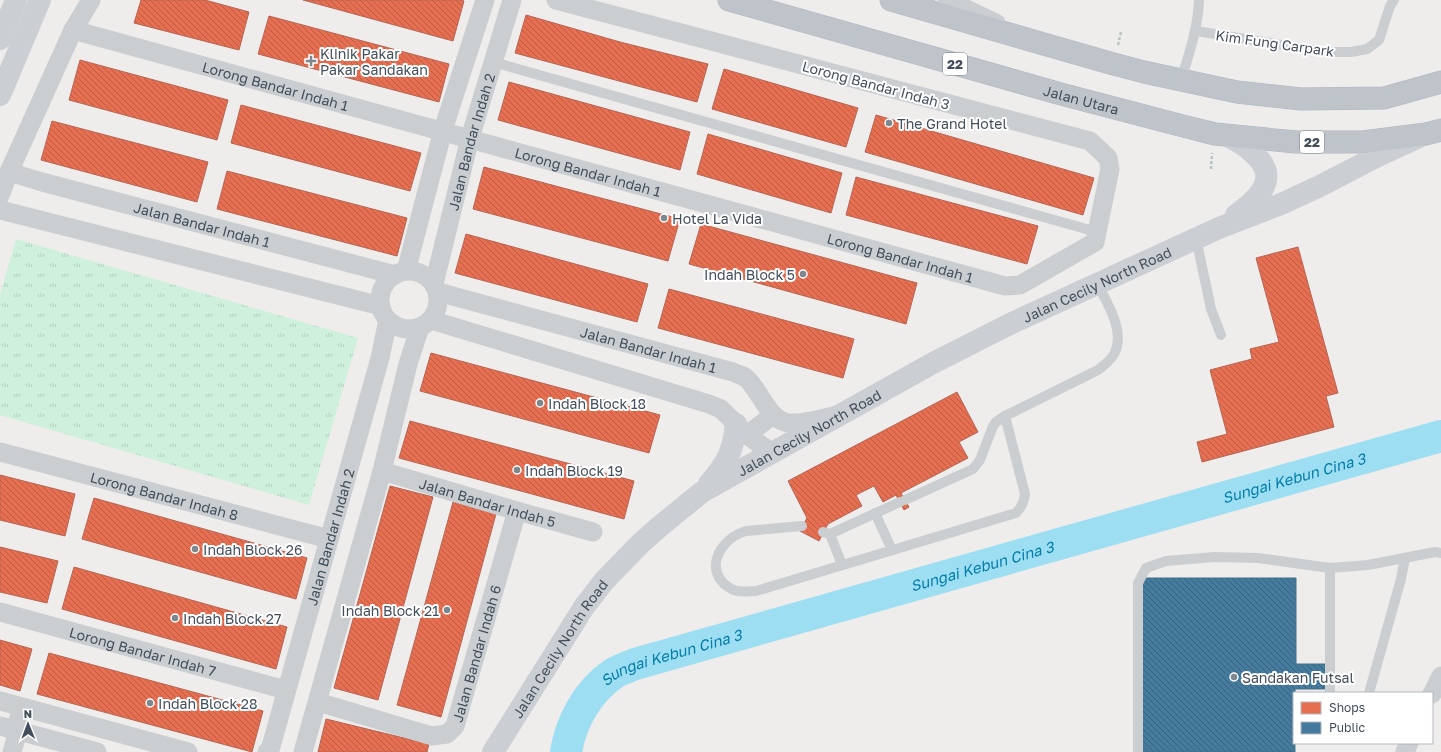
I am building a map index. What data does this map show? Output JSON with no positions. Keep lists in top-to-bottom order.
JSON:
{
  "streets": {
    "highway": ["22", "Jalan Utara"],
    "main road": ["Jalan Cecily North Road"],
    "street": [
      "Lorong Bandar Indah 1",
      "Lorong Bandar Indah 3",
      "Jalan Bandar Indah 2",
      "Jalan Bandar Indah 1",
      "Lorong Bandar Indah 8",
      "Jalan Bandar Indah 5",
      "Lorong Bandar Indah 7",
      "Jalan Bandar Indah 6"
    ],
    "lane": ["Kim Fung Carpark"]
  },
  "crossings": [
    ["Lorong Bandar Indah 1", "Lorong Bandar Indah 3"],
    ["Lorong Bandar Indah 1", "Jalan Bandar Indah 2"],
    ["Jalan Utara", "Jalan Cecily North Road"],
    ["Jalan Bandar Indah 2", "Jalan Bandar Indah 1"],
    ["Jalan Bandar Indah 2", "Lorong Bandar Indah 8"],
    ["Jalan Bandar Indah 2", "Lorong Bandar Indah 7"],
    ["Jalan Bandar Indah 1", "Jalan Cecily North Road"],
    ["Jalan Bandar Indah 5", "Jalan Bandar Indah 6"]
  ],
  "water": ["Sungai Kebun Cina 3"],
  "places": {
    "health": ["Klinik Pakar Pakar Sandakan"],
    "other": [
      "The Grand Hotel",
      "Hotel La Vida",
      "Indah Block 5",
      "Indah Block 18",
      "Indah Block 19",
      "Indah Block 26",
      "Indah Block 21",
      "Indah Block 27",
      "Sandakan Futsal",
      "Indah Block 28"
    ]
  },
  "legend": ["Shops", "Public"],
  "north": "top"
}
